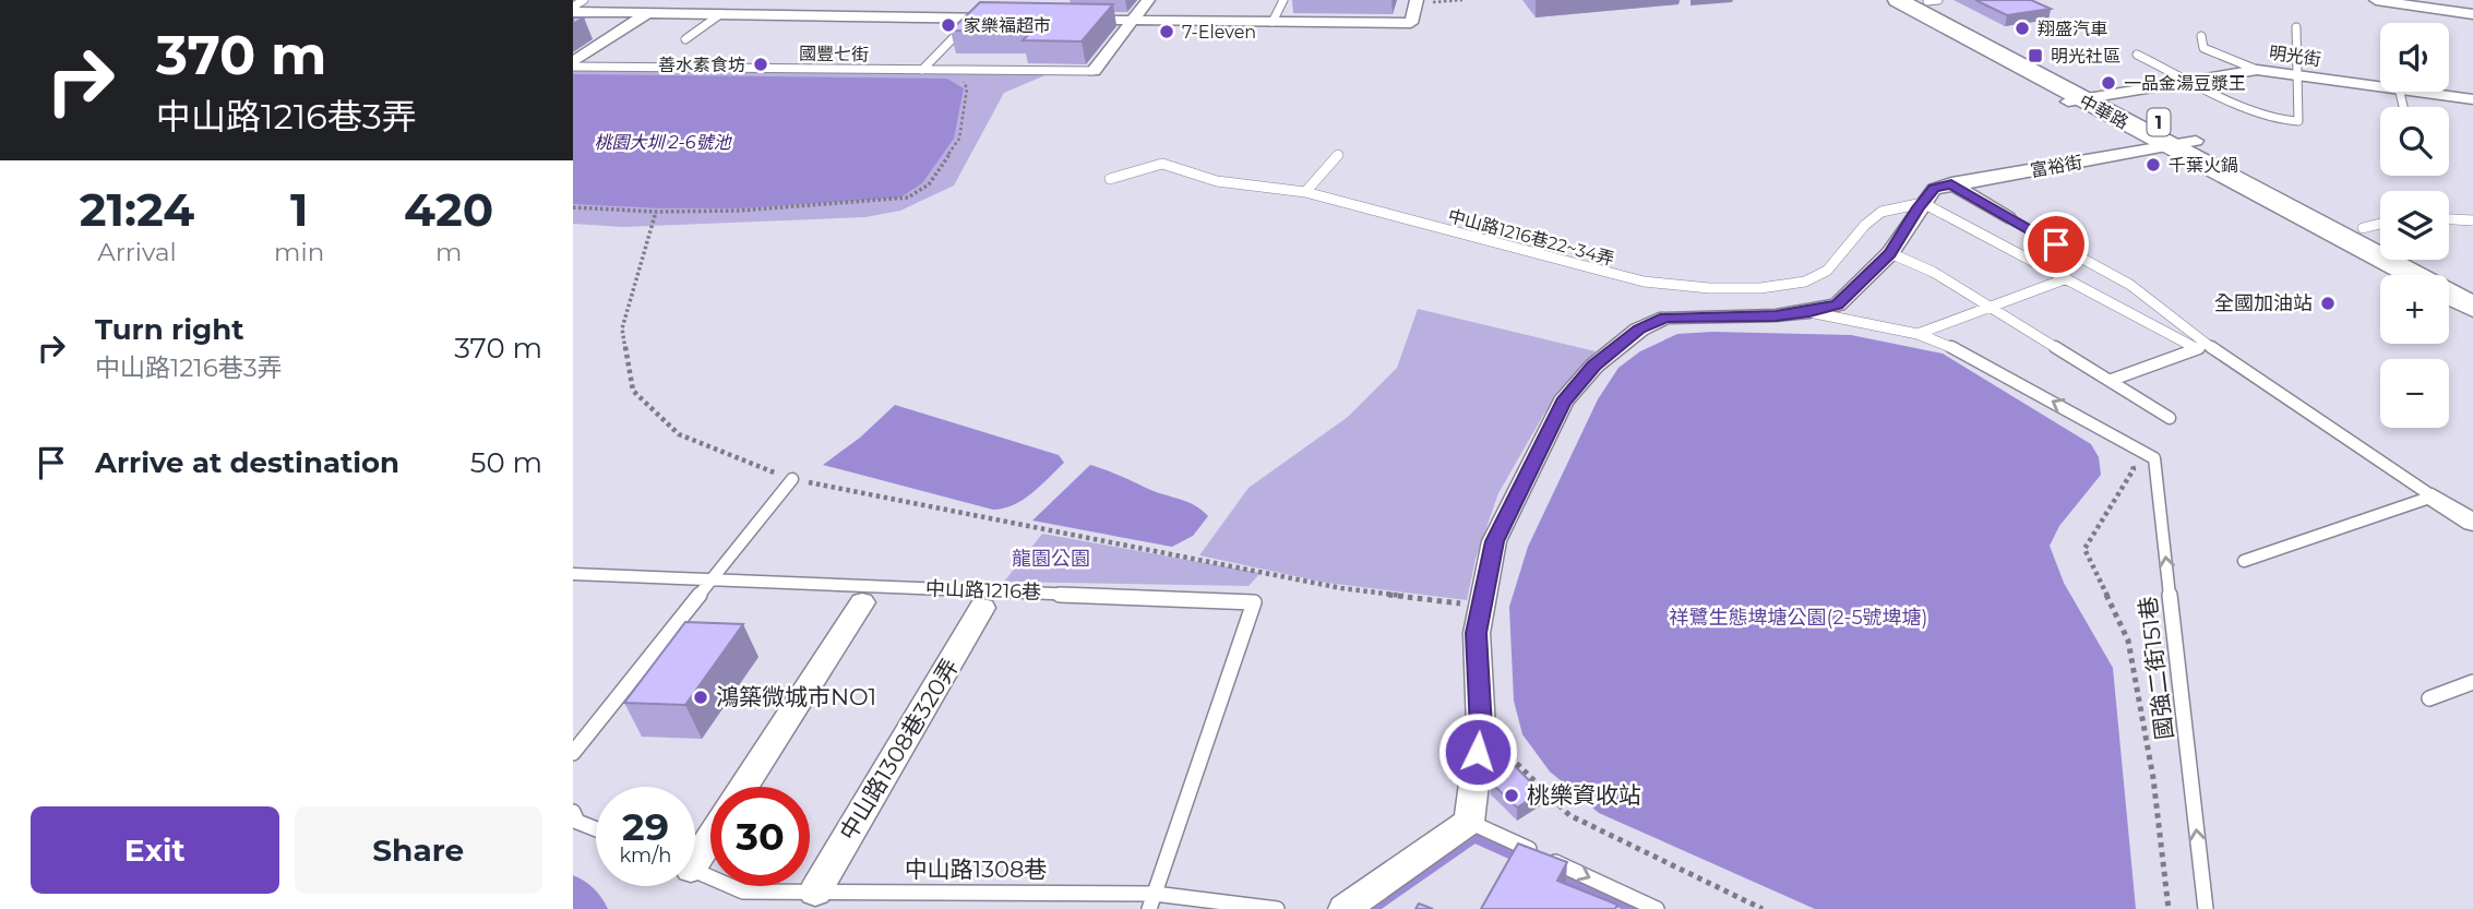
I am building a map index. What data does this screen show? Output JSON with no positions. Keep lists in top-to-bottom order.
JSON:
{
  "streets": {
    "main road": ["中華路", "1"],
    "street": ["明光街", "富裕街", "中山路1308巷320弄"],
    "lane": [
      "國豐七街",
      "中山路1216巷22~34弄",
      "中山路1216巷",
      "國強二街151巷",
      "中山路1308巷"
    ]
  },
  "crossings": [
    ["明光街", "中華路"],
    ["中華路", "富裕街"],
    ["富裕街", "中山路1216巷22~34弄"],
    ["中山路1216巷", "中山路1308巷"],
    ["中山路1308巷320弄", "中山路1308巷"]
  ],
  "one_way": ["國強二街151巷"],
  "water": ["桃園大圳 2-6號池"],
  "parks": ["龍園公園", "祥鷺生態埤塘公園(2-5號埤塘)"],
  "places": {
    "other": [
      "家樂福超市",
      "翔盛汽車",
      "7-Eleven",
      "善水素食坊",
      "一品金湯豆漿王",
      "千葉火鍋",
      "全國加油站",
      "鴻築微城市NO1",
      "桃樂資收站"
    ],
    "transit": ["明光社區"]
  },
  "page": {
    "turn": ["370 m", "中山路1216巷3弄"],
    "map_buttons": ["+", "−"],
    "eta": [
      "21:24",
      "Arrival",
      "1",
      "min",
      "420",
      "m"
    ],
    "list": [
      {
        "name": "Turn right",
        "note": "中山路1216巷3弄",
        "value": "370 m"
      },
      {
        "name": "Arrive at destination",
        "value": "50 m"
      }
    ],
    "speed": "29 km/h",
    "limit": "30",
    "buttons": ["Exit", "Share"]
  }
}
